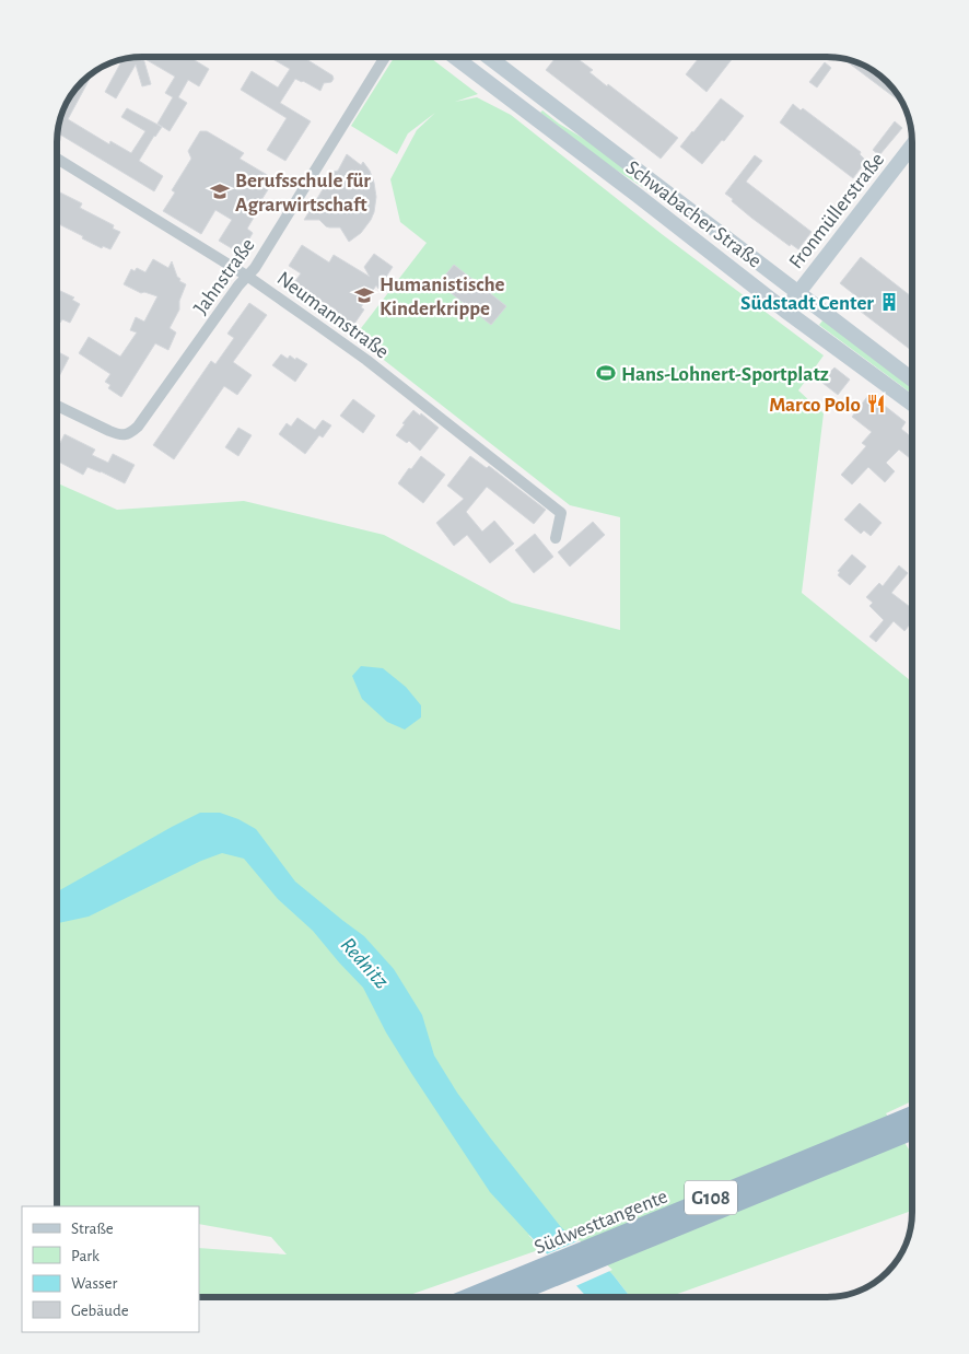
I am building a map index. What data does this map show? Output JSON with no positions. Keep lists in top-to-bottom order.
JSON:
{
  "streets": {
    "highway": ["G108", "Südwesttangente"],
    "main road": ["Fronmüllerstraße", "Schwabacher Straße"],
    "street": ["Jahnstraße", "Neumannstraße"]
  },
  "crossings": [
    ["Fronmüllerstraße", "Schwabacher Straße"],
    ["Jahnstraße", "Neumannstraße"]
  ],
  "water": ["Rednitz"],
  "places": {
    "school or university": ["Berufsschule für Agrarwirtschaft", "Humanistische Kinderkrippe"],
    "building": ["Südstadt Center"],
    "sports": ["Hans-Lohnert-Sportplatz"],
    "restaurant": ["Marco Polo"]
  },
  "legend": [
    "Straße",
    "Park",
    "Wasser",
    "Gebäude"
  ]
}
